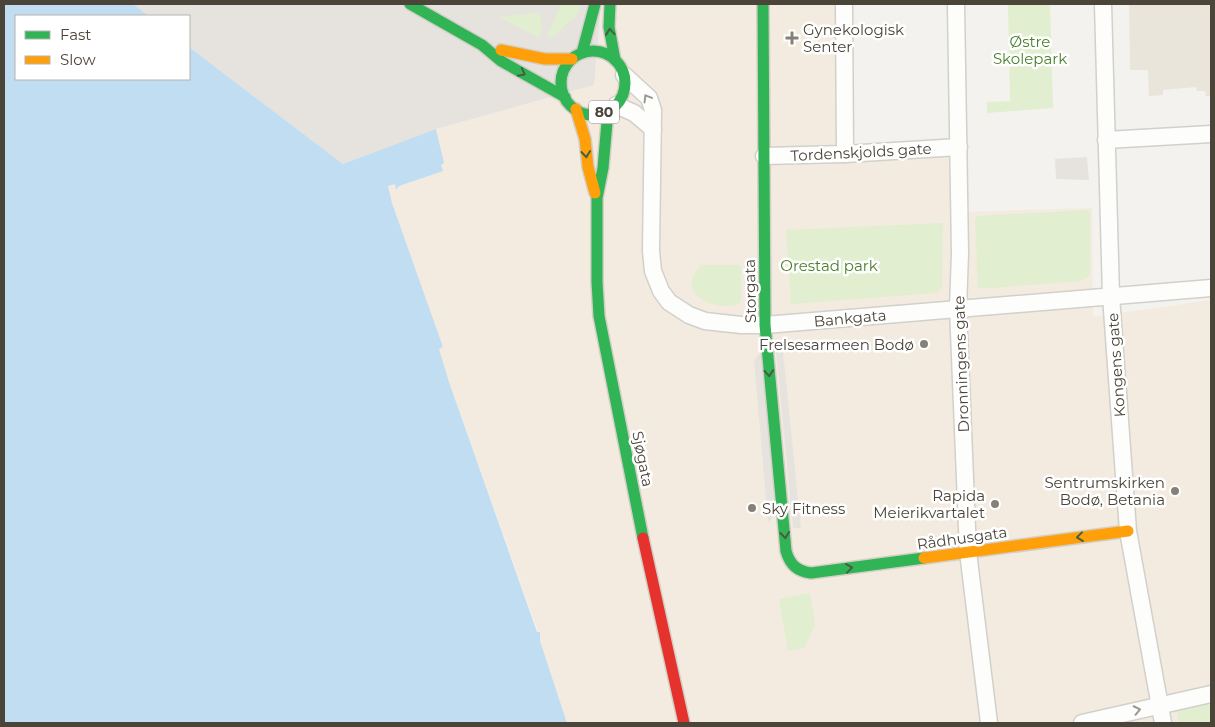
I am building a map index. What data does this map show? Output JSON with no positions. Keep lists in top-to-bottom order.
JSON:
{
  "streets": {
    "main road": [
      "80",
      "Storgata",
      "Sjøgata",
      "Rådhusgata"
    ],
    "street": [
      "Tordenskjolds gate",
      "Bankgata",
      "Dronningens gate",
      "Kongens gate"
    ]
  },
  "crossings": [
    ["80", "Bankgata"],
    ["80", "Sjøgata"],
    ["Tordenskjolds gate", "Storgata"],
    ["Tordenskjolds gate", "Dronningens gate"],
    ["Storgata", "Bankgata"],
    ["Storgata", "Rådhusgata"],
    ["Bankgata", "Dronningens gate"],
    ["Bankgata", "Kongens gate"],
    ["Bankgata", "Sjøgata"],
    ["Dronningens gate", "Rådhusgata"],
    ["Kongens gate", "Rådhusgata"]
  ],
  "one_way": ["Storgata"],
  "parks": ["Østre Skolepark", "Orestad park"],
  "places": {
    "health": ["Gynekologisk Senter"],
    "other": [
      "Frelsesarmeen Bodø",
      "Sentrumskirken Bodø, Betania",
      "Rapida Meierikvartalet",
      "Sky Fitness"
    ]
  },
  "legend": ["Fast", "Slow"]
}
